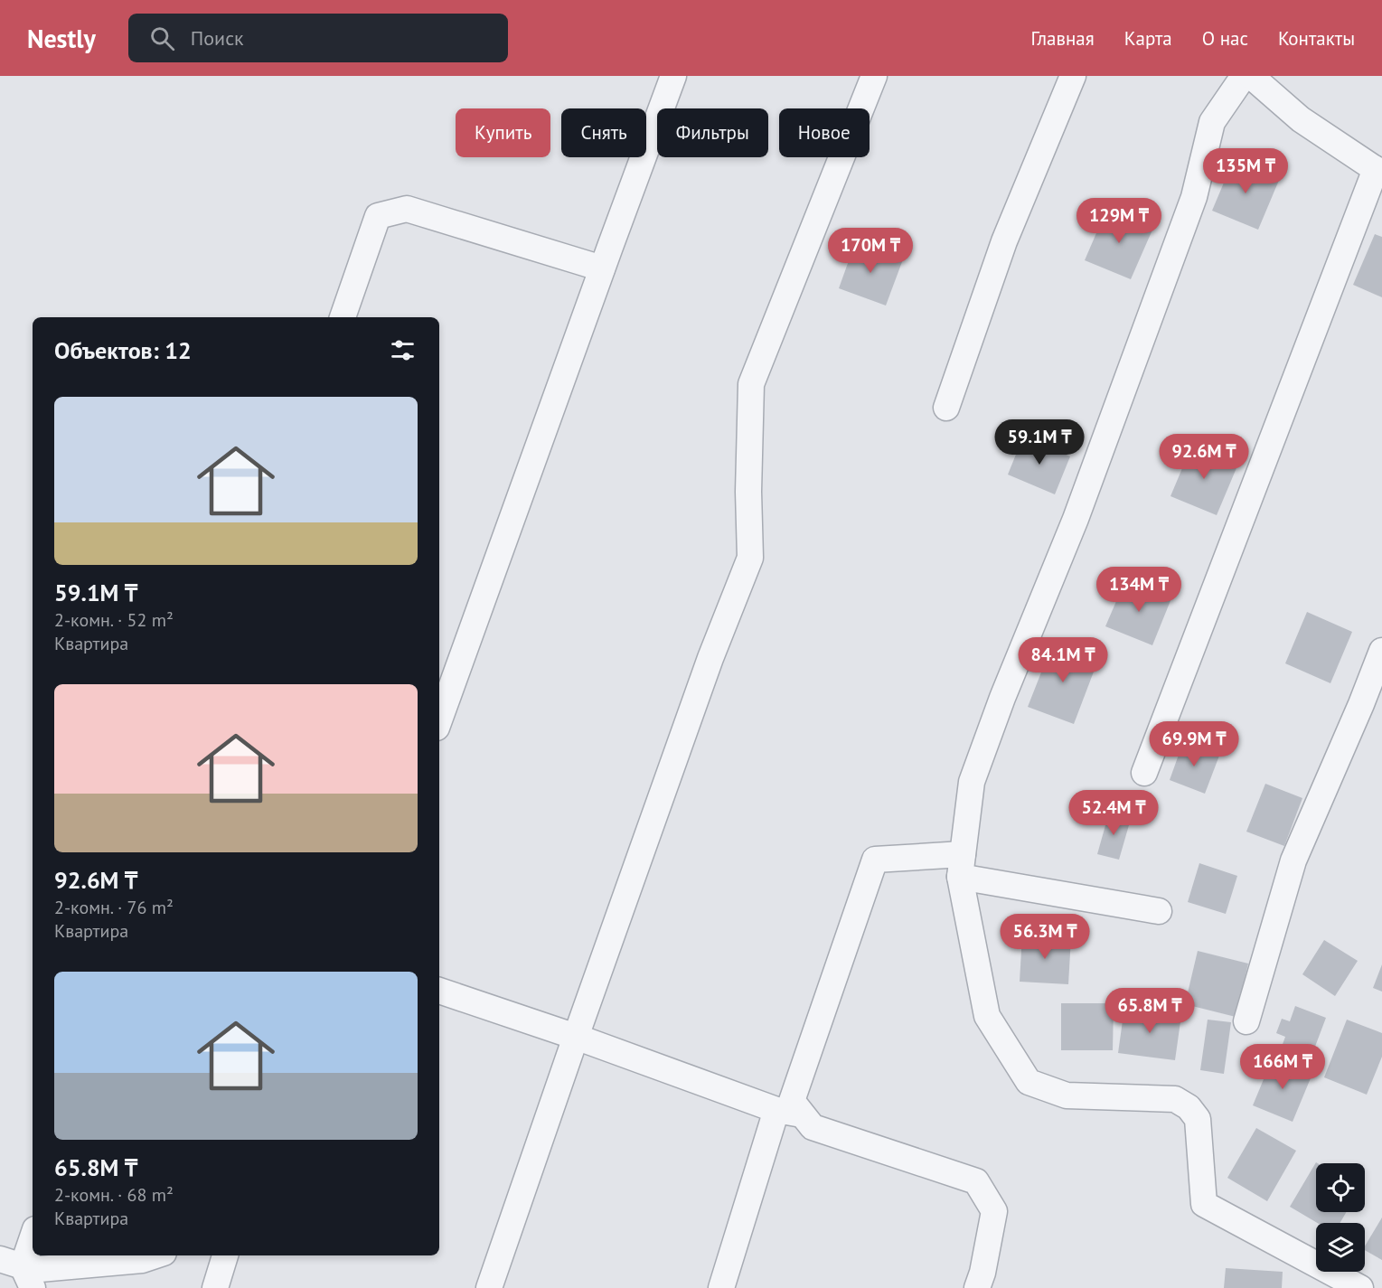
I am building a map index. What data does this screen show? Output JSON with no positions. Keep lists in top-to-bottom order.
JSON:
{
  "page": {
    "header": "Nestly",
    "search": "Поиск",
    "nav": [
      "Главная",
      "Карта",
      "О нас",
      "Контакты"
    ],
    "chip": [
      "Купить",
      "Снять",
      "Фильтры",
      "Новое"
    ],
    "price": [
      "135M ₸",
      "129M ₸",
      "170M ₸",
      "59.1M ₸",
      "92.6M ₸",
      "134M ₸",
      "84.1M ₸",
      "69.9M ₸",
      "52.4M ₸",
      "56.3M ₸",
      "65.8M ₸",
      "166M ₸"
    ],
    "heading": "Объектов: 12",
    "list": [
      {
        "name": "59.1M ₸",
        "note": "2-комн. · 52 m² · Квартира"
      },
      {
        "name": "92.6M ₸",
        "note": "2-комн. · 76 m² · Квартира"
      },
      {
        "name": "65.8M ₸",
        "note": "2-комн. · 68 m² · Квартира"
      }
    ]
  }
}
